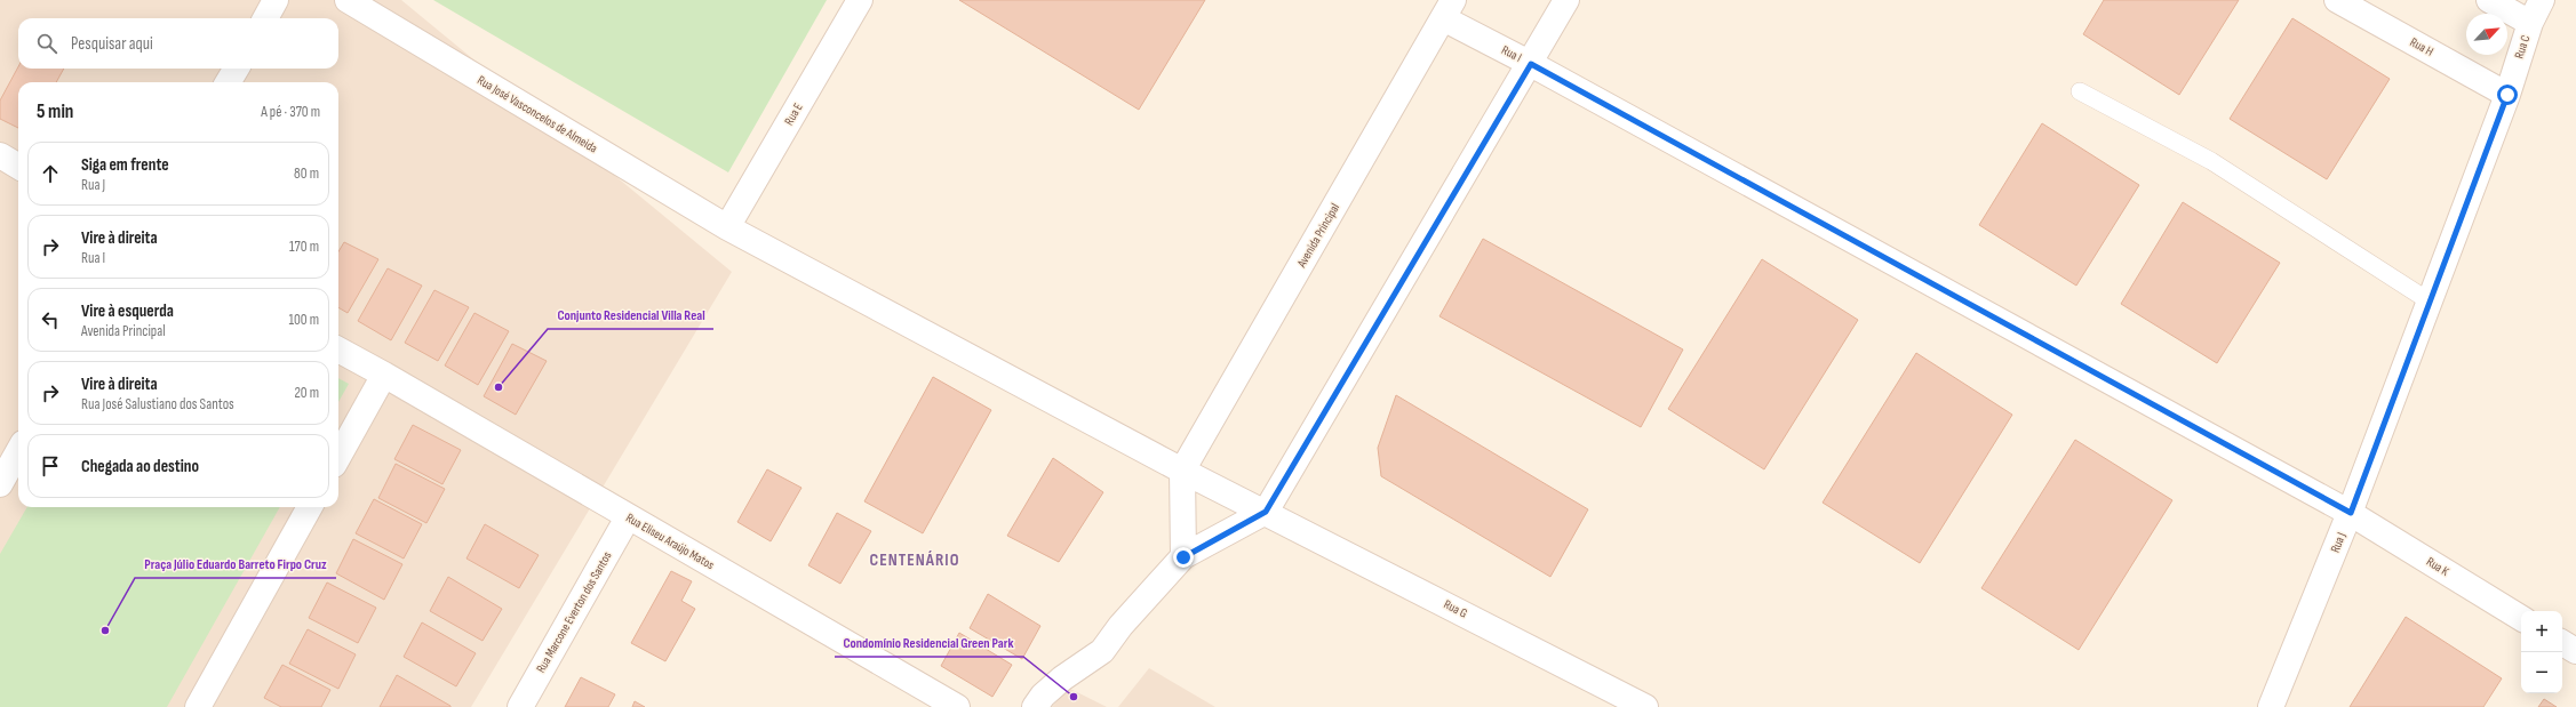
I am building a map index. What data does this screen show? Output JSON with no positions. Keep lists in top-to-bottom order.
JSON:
{
  "streets": {
    "street": [
      "Rua H",
      "Rua C",
      "Rua I",
      "Rua José Vasconcelos de Almeida",
      "Rua E",
      "Avenida Principal",
      "Rua Eliseu Araújo Matos",
      "Rua J",
      "Rua K",
      "Rua G",
      "Rua Marcone Everton dos Santos"
    ]
  },
  "crossings": [
    ["Rua H", "Rua C"],
    ["Rua H", "Rua J"],
    ["Rua C", "Rua J"],
    ["Rua I", "Avenida Principal"],
    ["Rua I", "Rua J"],
    ["Rua I", "Rua K"],
    ["Rua José Vasconcelos de Almeida", "Rua E"],
    ["Rua José Vasconcelos de Almeida", "Avenida Principal"],
    ["Rua José Vasconcelos de Almeida", "Rua G"],
    ["Avenida Principal", "Rua G"],
    ["Rua Eliseu Araújo Matos", "Rua Marcone Everton dos Santos"],
    ["Rua J", "Rua K"]
  ],
  "districts": ["CENTENÁRIO"],
  "places": ["Conjunto Residencial Villa Real", "Praça Júlio Eduardo Barreto Firpo Cruz", "Condomínio Residencial Green Park"],
  "north": "top right",
  "page": {
    "search": "Pesquisar aqui",
    "heading": ["5 min", "A pé · 370 m"],
    "list": [
      ["Siga em frente", "Rua J", "80 m"],
      ["Vire à direita", "Rua I", "170 m"],
      ["Vire à esquerda", "Avenida Principal", "100 m"],
      ["Vire à direita", "Rua José Salustiano dos Santos", "20 m"],
      "Chegada ao destino"
    ],
    "map_buttons": ["+", "−"]
  }
}
